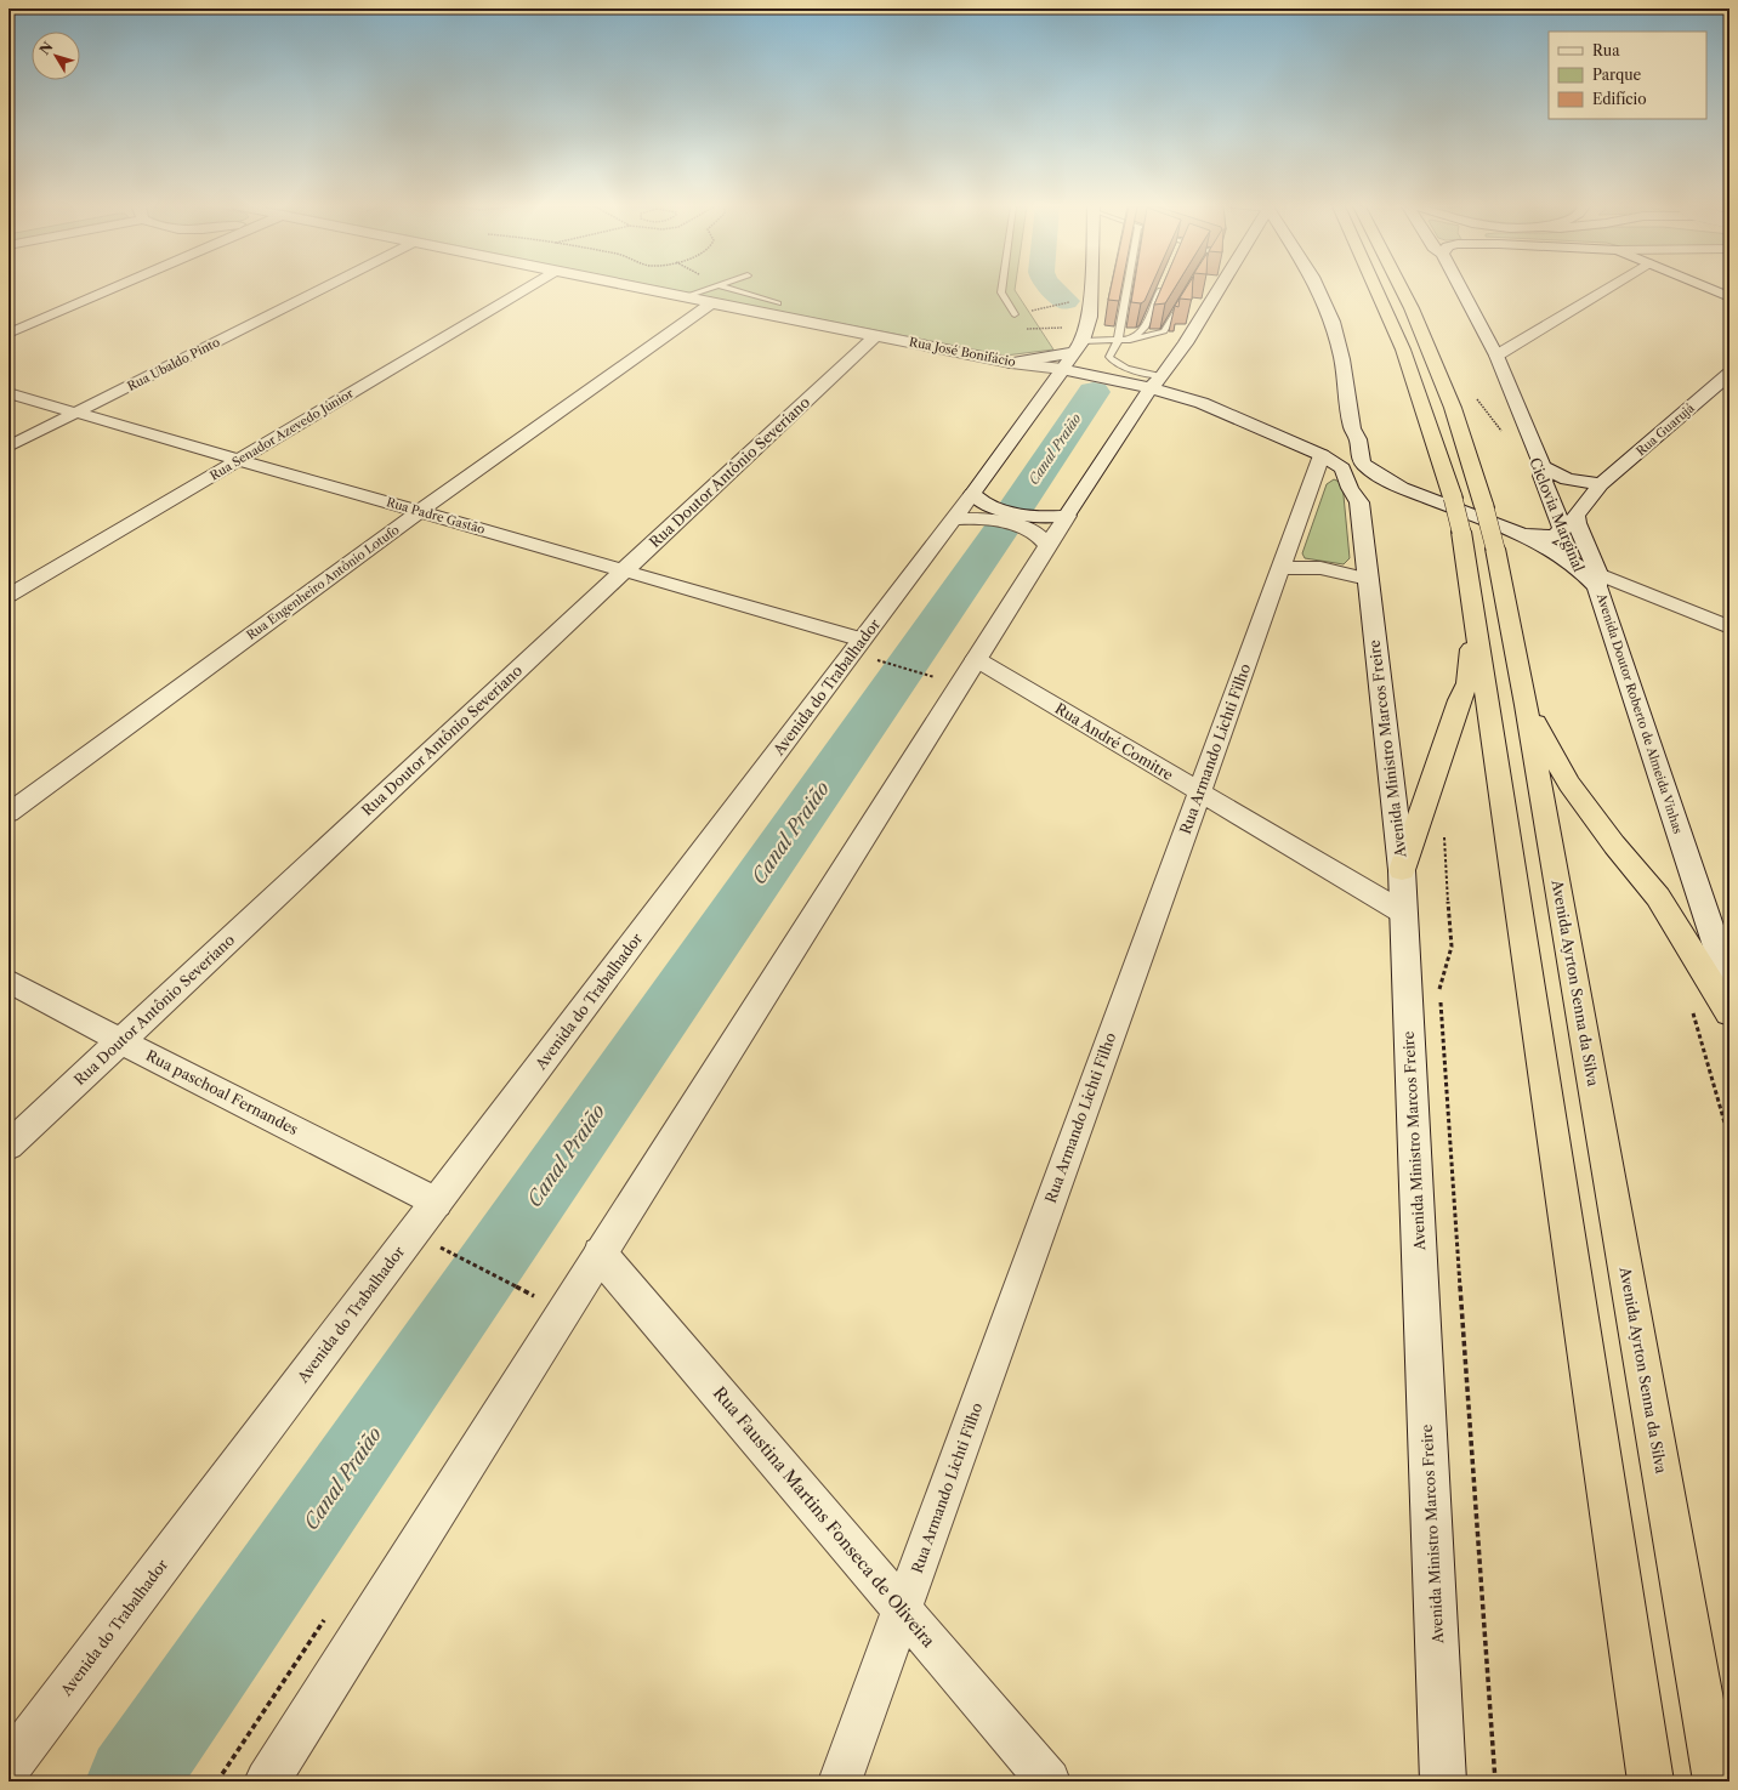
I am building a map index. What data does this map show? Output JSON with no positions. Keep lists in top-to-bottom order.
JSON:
{
  "streets": {
    "highway": ["Avenida Ayrton Senna da Silva"],
    "main road": [
      "Rua Guarujá",
      "Avenida do Trabalhador",
      "Avenida Doutor Roberto de Almeida Vinhas",
      "Avenida Ministro Marcos Freire"
    ],
    "street": [
      "Rua José Bonifácio",
      "Rua Ubaldo Pinto",
      "Rua Senador Azevedo Júnior",
      "Rua Doutor Antônio Severiano",
      "Rua Padre Gastão",
      "Rua Engenheiro Antônio Lotufo",
      "Rua André Comitre",
      "Rua Armando Lichti Filho",
      "Rua paschoal Fernandes",
      "Rua Faustina Martins Fonseca de Oliveira"
    ]
  },
  "crossings": [
    ["Rua José Bonifácio", "Rua Doutor Antônio Severiano"],
    ["Rua José Bonifácio", "Rua Engenheiro Antônio Lotufo"],
    ["Rua José Bonifácio", "Avenida do Trabalhador"],
    ["Rua Ubaldo Pinto", "Rua Padre Gastão"],
    ["Rua Guarujá", "Avenida Doutor Roberto de Almeida Vinhas"],
    ["Rua Senador Azevedo Júnior", "Rua Padre Gastão"],
    ["Rua Doutor Antônio Severiano", "Rua Padre Gastão"],
    ["Rua Doutor Antônio Severiano", "Rua paschoal Fernandes"],
    ["Rua Padre Gastão", "Rua Engenheiro Antônio Lotufo"],
    ["Rua Padre Gastão", "Avenida do Trabalhador"],
    ["Avenida do Trabalhador", "Rua paschoal Fernandes"],
    ["Rua André Comitre", "Rua Armando Lichti Filho"],
    ["Rua André Comitre", "Avenida Ministro Marcos Freire"],
    ["Rua Armando Lichti Filho", "Rua Faustina Martins Fonseca de Oliveira"]
  ],
  "water": ["Canal Praião"],
  "legend": ["Rua", "Parque", "Edifício"],
  "north": "top left"
}
